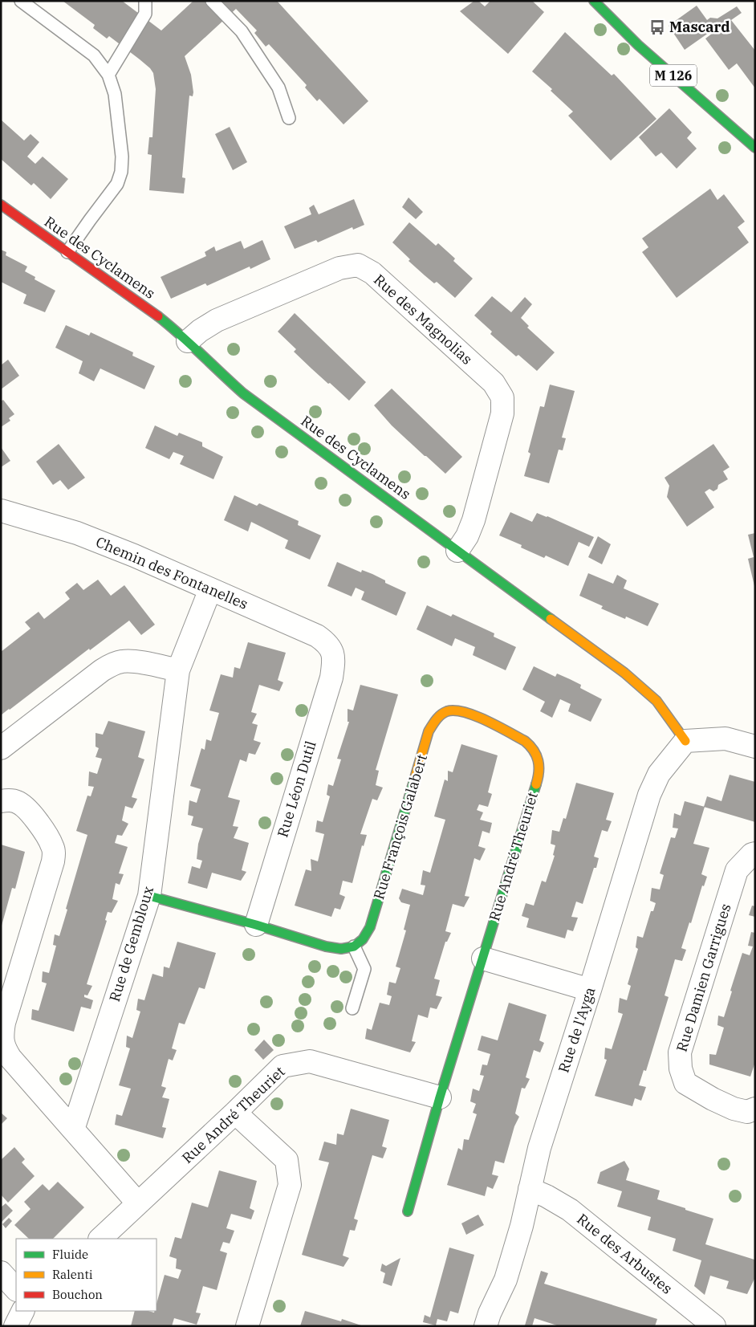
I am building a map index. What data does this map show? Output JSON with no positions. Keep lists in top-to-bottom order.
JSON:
{
  "streets": {
    "street": [
      "M 126",
      "Rue des Cyclamens",
      "Rue des Magnolias",
      "Chemin des Fontanelles",
      "Rue Léon Dutil",
      "Rue François Galabert",
      "Rue André Theuriet",
      "Rue de Gembloux",
      "Rue Damien Garrigues",
      "Rue de l'Ayga",
      "Rue des Arbustes"
    ]
  },
  "crossings": [
    ["Rue des Cyclamens", "Rue des Magnolias"],
    ["Rue des Cyclamens", "Rue de l'Ayga"],
    ["Chemin des Fontanelles", "Rue Léon Dutil"],
    ["Chemin des Fontanelles", "Rue de Gembloux"],
    ["Rue François Galabert", "Rue André Theuriet"],
    ["Rue de l'Ayga", "Rue des Arbustes"]
  ],
  "places": {
    "bus stop": ["Mascard"]
  },
  "legend": ["Fluide", "Ralenti", "Bouchon"]
}
